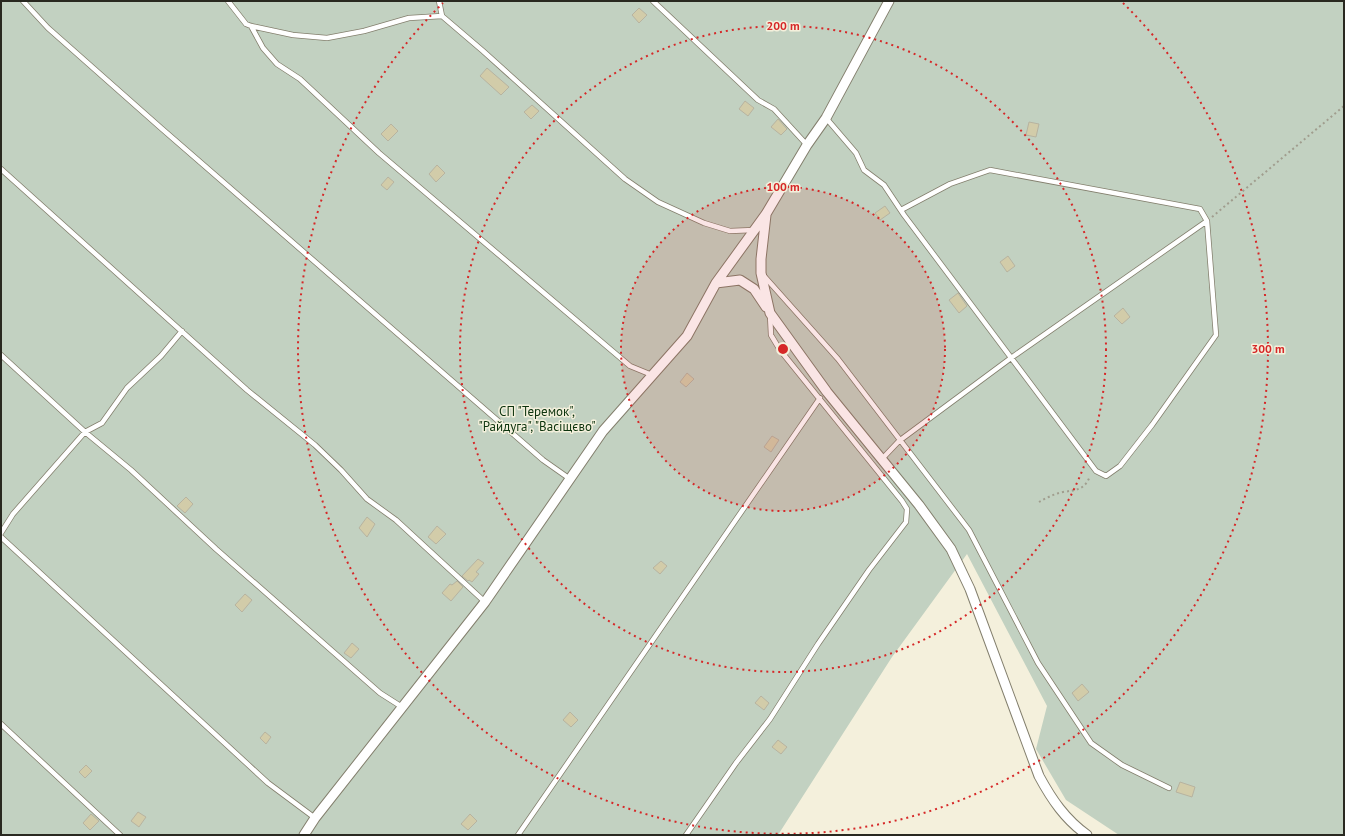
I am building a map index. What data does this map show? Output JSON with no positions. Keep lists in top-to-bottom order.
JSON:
{
  "parks": ["СП \"Теремок\", \"Райдуга\", \"Васіщєво\""],
  "rings": ["200 m", "100 m", "300 m"]
}
